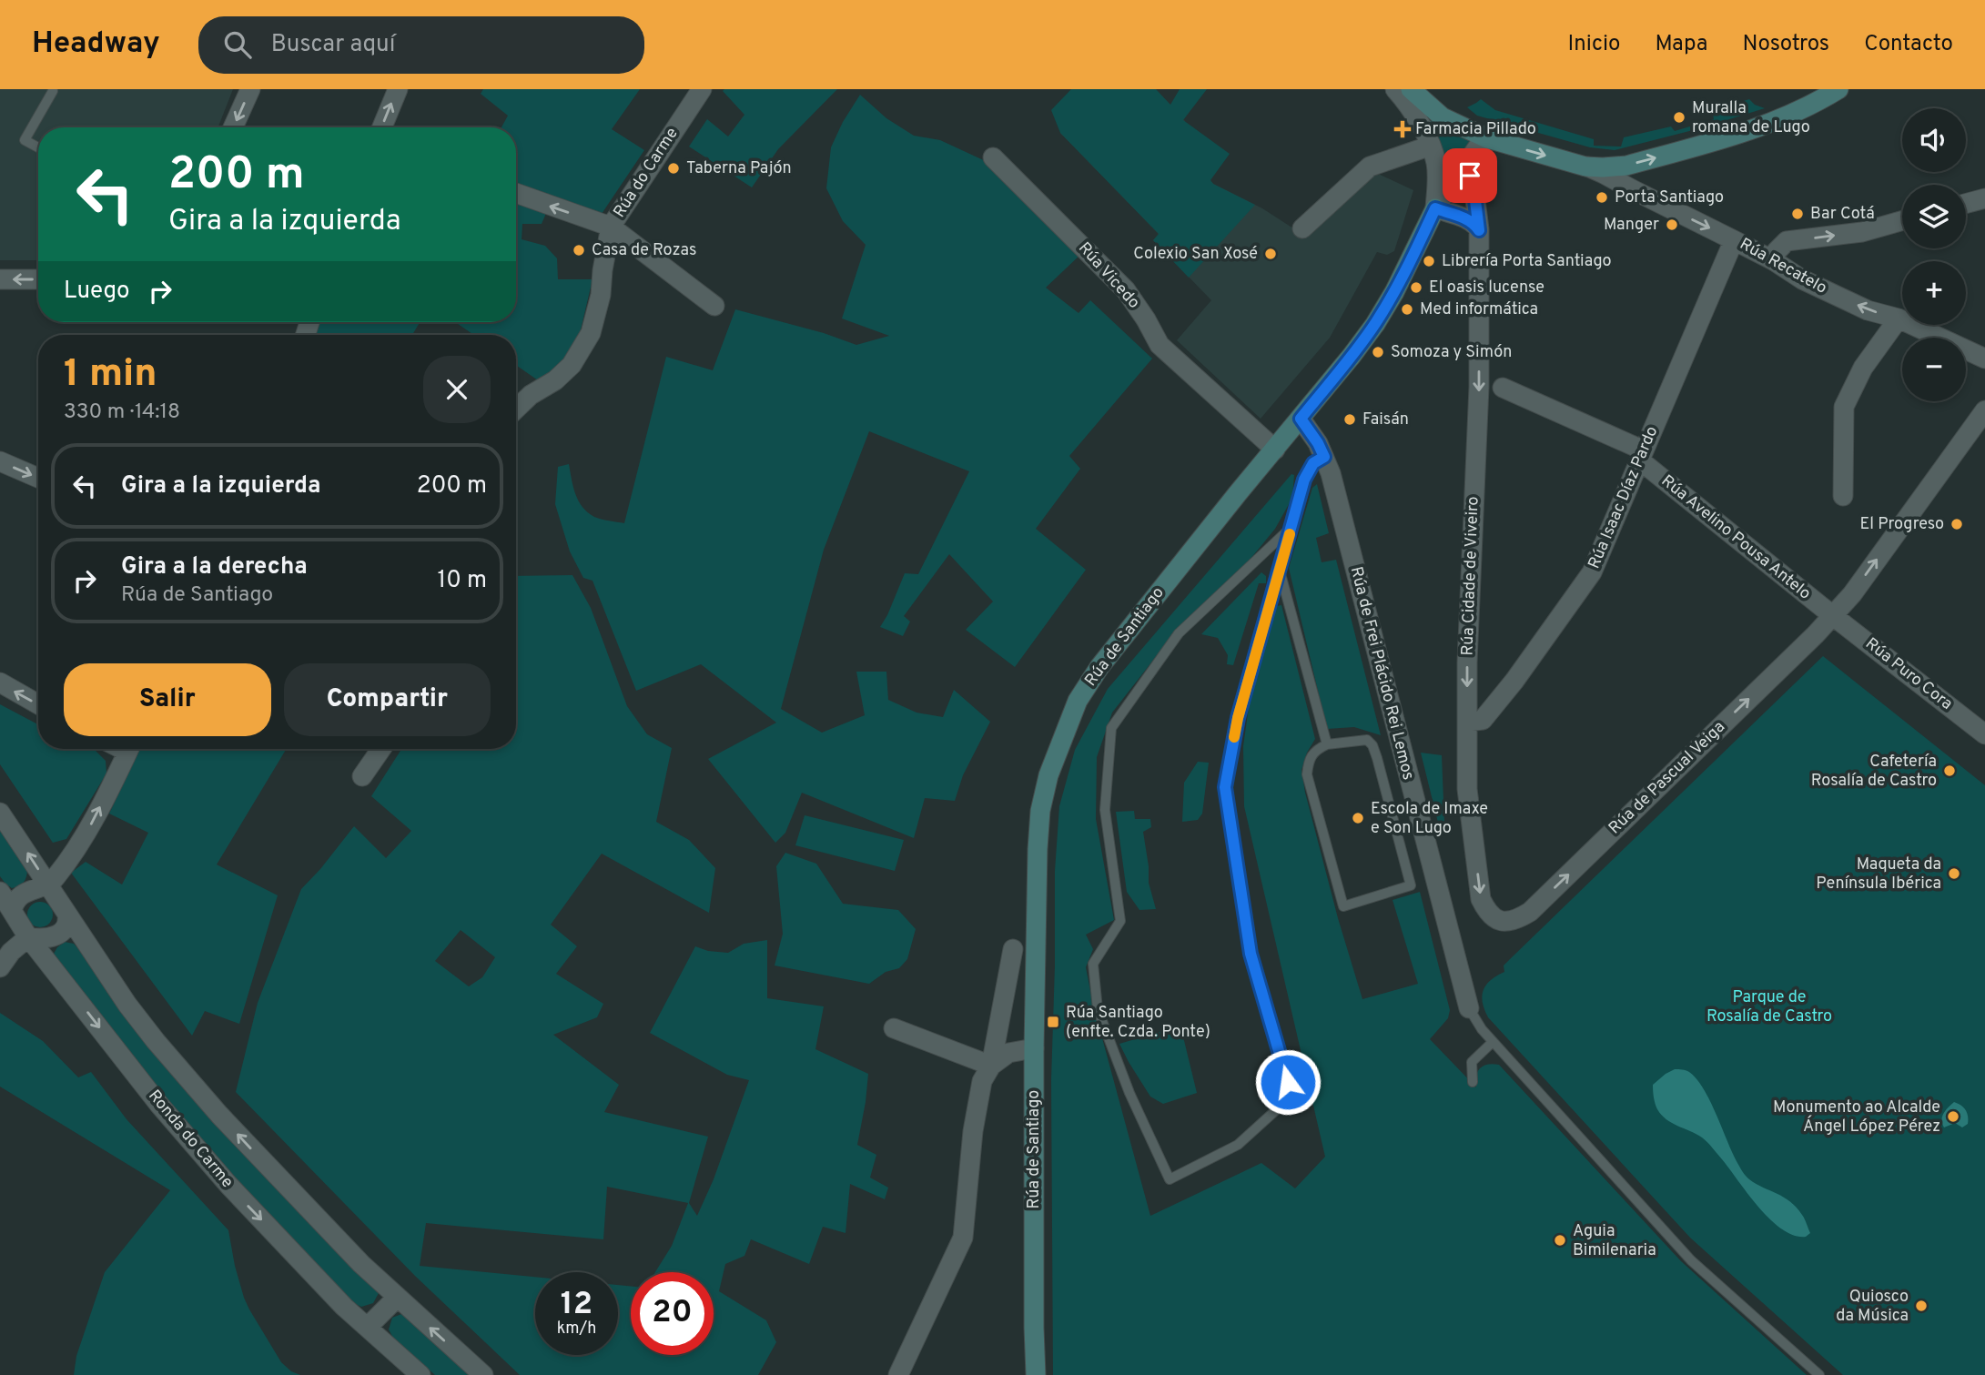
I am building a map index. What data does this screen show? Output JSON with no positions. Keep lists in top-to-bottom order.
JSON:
{
  "streets": {
    "street": [
      "Rúa do Carme",
      "Rúa Recatelo",
      "Rúa Vicedo",
      "Rúa Isaac Díaz Pardo",
      "Rúa Avelino Pousa Antelo",
      "Rúa Cidade de Viveiro",
      "Rúa de Santiago",
      "Rúa de Frei Plácido Rei Lemos",
      "Rúa Puro Cora",
      "Rúa de Pascual Veiga",
      "Ronda do Carme"
    ]
  },
  "crossings": [
    ["Rúa Recatelo", "Rúa Isaac Díaz Pardo"],
    ["Rúa Vicedo", "Rúa de Santiago"],
    ["Rúa Isaac Díaz Pardo", "Rúa Avelino Pousa Antelo"],
    ["Rúa Isaac Díaz Pardo", "Rúa Cidade de Viveiro"],
    ["Rúa Avelino Pousa Antelo", "Rúa Puro Cora"],
    ["Rúa Avelino Pousa Antelo", "Rúa de Pascual Veiga"],
    ["Rúa Cidade de Viveiro", "Rúa de Santiago"],
    ["Rúa Cidade de Viveiro", "Rúa de Pascual Veiga"],
    ["Rúa de Santiago", "Rúa de Frei Plácido Rei Lemos"],
    ["Rúa Puro Cora", "Rúa de Pascual Veiga"]
  ],
  "one_way": ["Rúa Cidade de Viveiro", "Rúa de Pascual Veiga"],
  "parks": ["Parque de Rosalía de Castro"],
  "places": {
    "other": [
      "Muralla romana de Lugo",
      "Taberna Pajón",
      "Porta Santiago",
      "Bar Cotá",
      "Manger",
      "Casa de Rozas",
      "Colexio San Xosé",
      "Librería Porta Santiago",
      "El oasis lucense",
      "Med informática",
      "Somoza y Simón",
      "Faisán",
      "El Progreso",
      "Cafetería Rosalía de Castro",
      "Escola de Imaxe e Son Lugo",
      "Maqueta da Península Ibérica",
      "Monumento ao Alcalde Ángel López Pérez",
      "Aguia Bimilenaria",
      "Quiosco da Música"
    ],
    "health": ["Farmacia Pillado"],
    "transit": ["Rúa Santiago (enfte. Czda. Ponte)"]
  },
  "page": {
    "header": "Headway",
    "search": "Buscar aquí",
    "nav": [
      "Inicio",
      "Mapa",
      "Nosotros",
      "Contacto"
    ],
    "map_buttons": ["+", "−"],
    "turn": ["200 m", "Gira a la izquierda"],
    "then": "Luego",
    "heading": ["1 min", "330 m · 14:18"],
    "list": [
      {
        "name": "Gira a la izquierda",
        "value": "200 m"
      },
      {
        "name": "Gira a la derecha",
        "note": "Rúa de Santiago",
        "value": "10 m"
      }
    ],
    "buttons": ["Salir", "Compartir"],
    "speed": "12 km/h",
    "limit": "20"
  }
}
